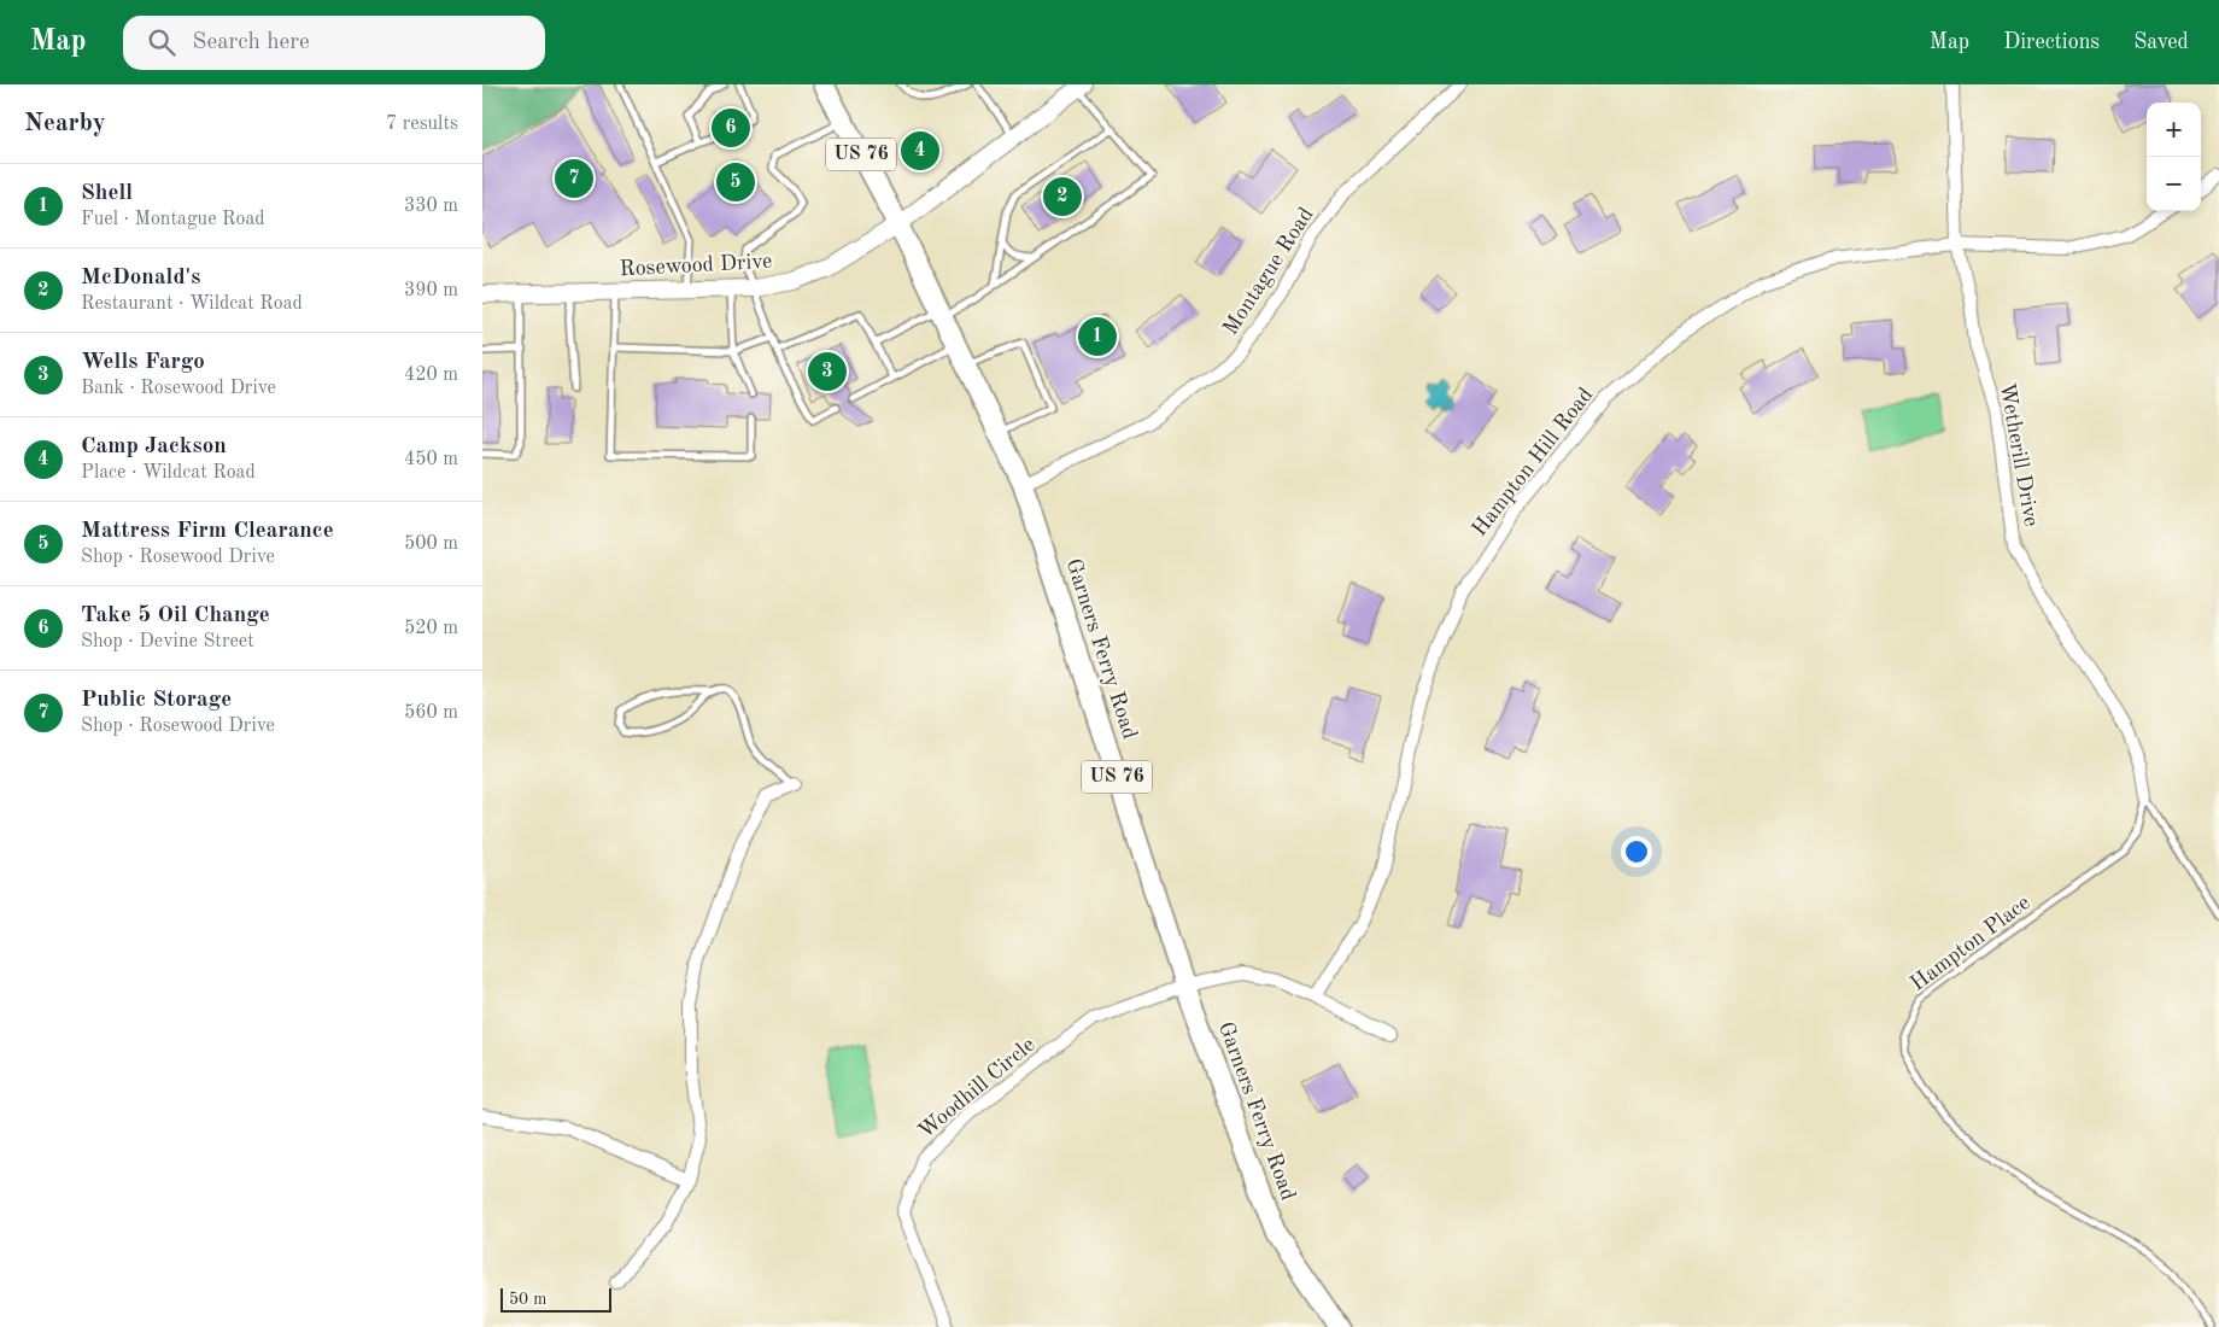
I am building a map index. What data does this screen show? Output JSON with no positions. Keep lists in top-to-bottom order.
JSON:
{
  "streets": {
    "main road": ["US 76", "Rosewood Drive", "Garners Ferry Road"],
    "street": [
      "Montague Road",
      "Wetherill Drive",
      "Hampton Hill Road",
      "Woodhill Circle"
    ],
    "lane": ["Hampton Place"]
  },
  "crossings": [
    ["US 76", "Rosewood Drive"],
    ["US 76", "Garners Ferry Road"],
    ["Rosewood Drive", "Garners Ferry Road"],
    ["Montague Road", "Garners Ferry Road"],
    ["Wetherill Drive", "Hampton Hill Road"],
    ["Wetherill Drive", "Hampton Place"],
    ["Garners Ferry Road", "Woodhill Circle"]
  ],
  "scale_bar": "50 m",
  "page": {
    "header": "Map",
    "search": "Search here",
    "nav": ["Map", "Directions", "Saved"],
    "heading": ["Nearby", "7 results"],
    "map_buttons": ["+", "−"],
    "pins": [
      "6",
      "4",
      "7",
      "5",
      "2",
      "1",
      "3"
    ],
    "list": [
      {
        "mark": "1",
        "name": "Shell",
        "note": "Fuel · Montague Road",
        "value": "330 m"
      },
      {
        "mark": "2",
        "name": "McDonald's",
        "note": "Restaurant · Wildcat Road",
        "value": "390 m"
      },
      {
        "mark": "3",
        "name": "Wells Fargo",
        "note": "Bank · Rosewood Drive",
        "value": "420 m"
      },
      {
        "mark": "4",
        "name": "Camp Jackson",
        "note": "Place · Wildcat Road",
        "value": "450 m"
      },
      {
        "mark": "5",
        "name": "Mattress Firm Clearance",
        "note": "Shop · Rosewood Drive",
        "value": "500 m"
      },
      {
        "mark": "6",
        "name": "Take 5 Oil Change",
        "note": "Shop · Devine Street",
        "value": "520 m"
      },
      {
        "mark": "7",
        "name": "Public Storage",
        "note": "Shop · Rosewood Drive",
        "value": "560 m"
      }
    ],
    "scale": "50 m"
  }
}
